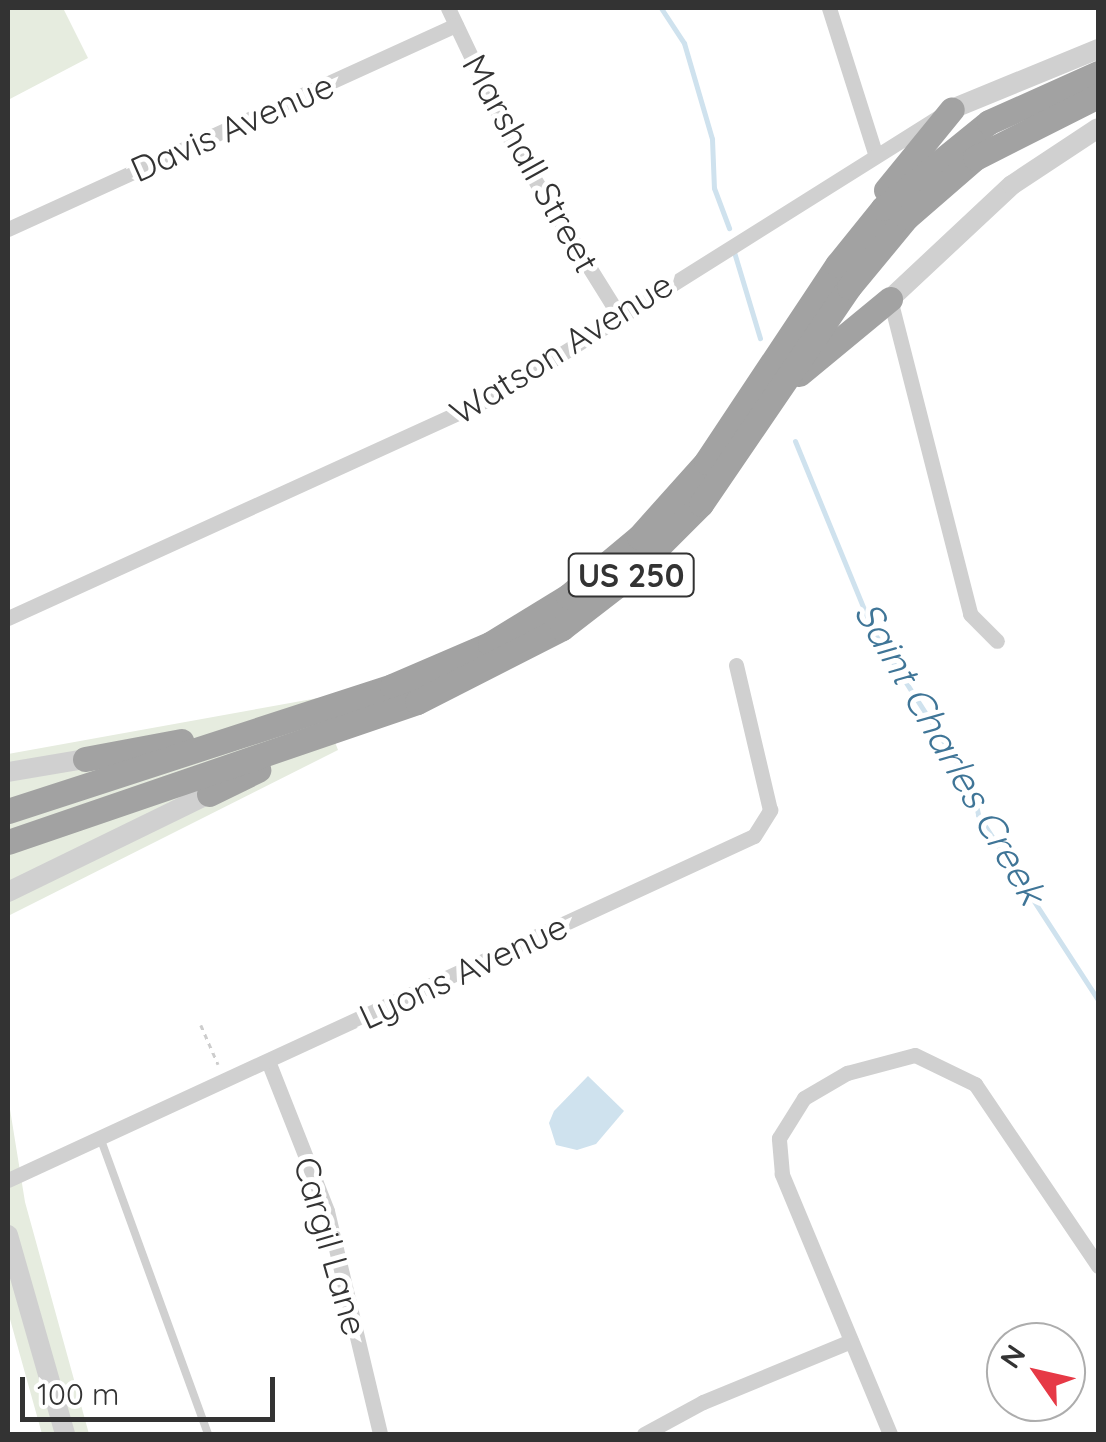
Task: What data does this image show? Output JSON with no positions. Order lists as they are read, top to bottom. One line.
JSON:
{"streets":{"highway":["US 250"],"street":["Davis Avenue","Marshall Street","Watson Avenue","Lyons Avenue","Cargil Lane"]},"crossings":[["Davis Avenue","Marshall Street"],["Marshall Street","Watson Avenue"],["Lyons Avenue","Cargil Lane"]],"water":["Saint Charles Creek"],"scale_bar":"100 m","north":"top left"}
